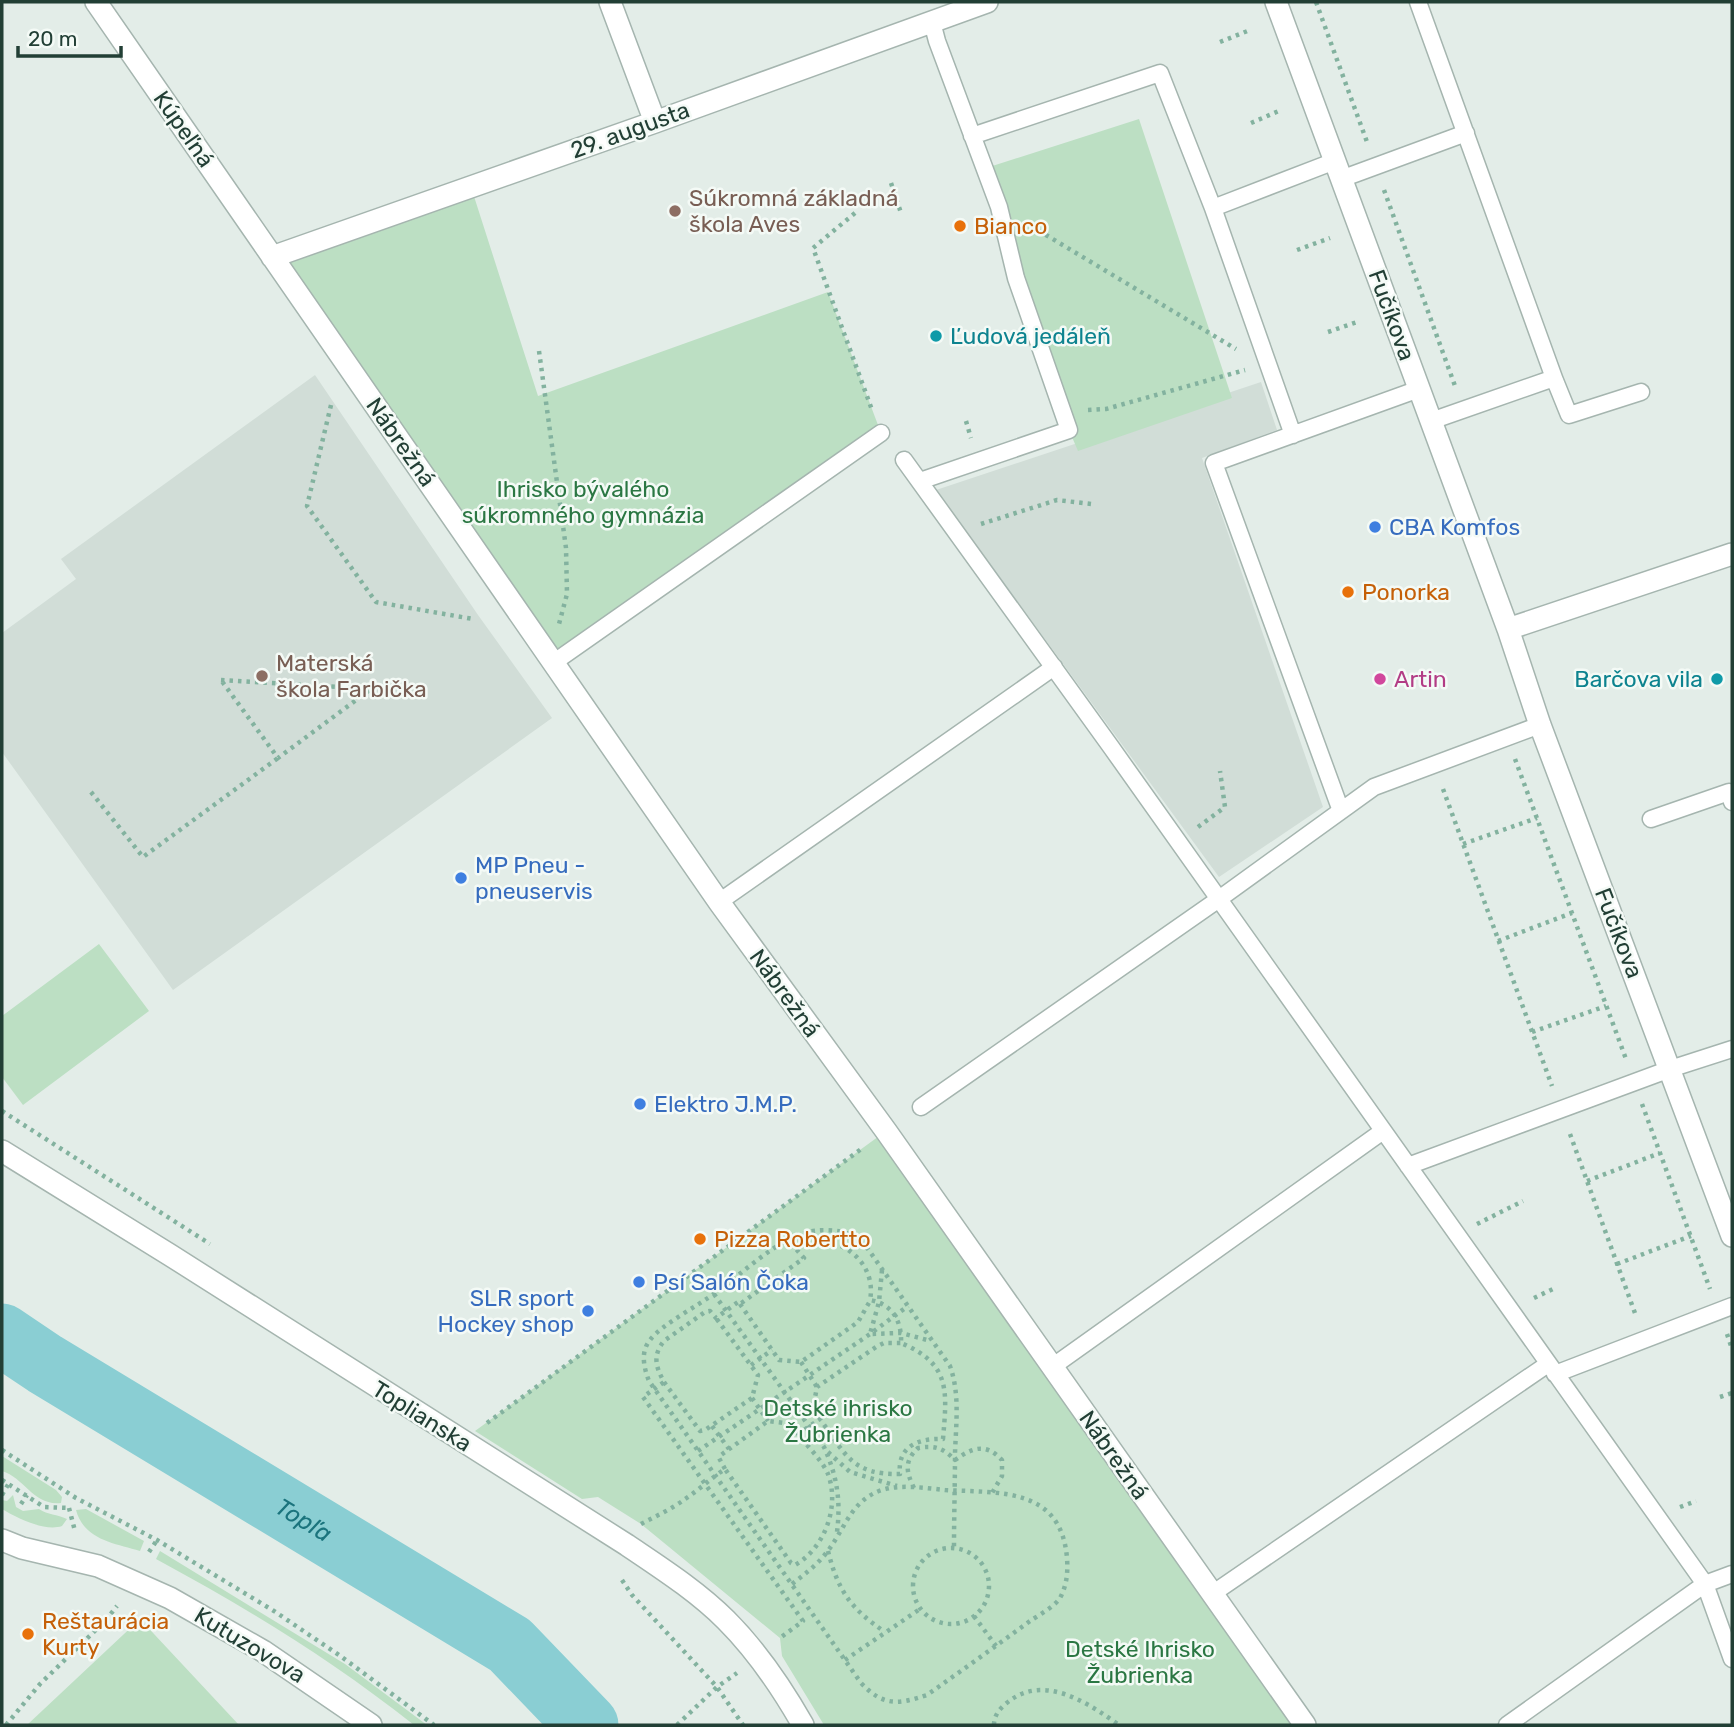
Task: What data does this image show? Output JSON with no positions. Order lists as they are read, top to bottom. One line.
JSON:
{"streets":{"street":["Kúpeľná","29. augusta","Fučíkova","Nábrežná","Toplianska","Kutuzovova"]},"crossings":[["Kúpeľná","29. augusta"],["Kúpeľná","Nábrežná"],["29. augusta","Nábrežná"]],"water":["Topľa"],"parks":["Ihrisko bývalého súkromného gymnázia","Detské ihrisko Žubrienka","Detské Ihrisko Žubrienka"],"places":["Súkromná základná škola Aves","Bianco","Ľudová jedáleň","CBA Komfos","Ponorka","Materská škola Farbička","Artin","Barčova vila","MP Pneu - pneuservis","Elektro J.M.P.","Pizza Robertto","Psí Salón Čoka","SLR sport Hockey shop","Reštaurácia Kurty"],"scale_bar":"20 m"}
